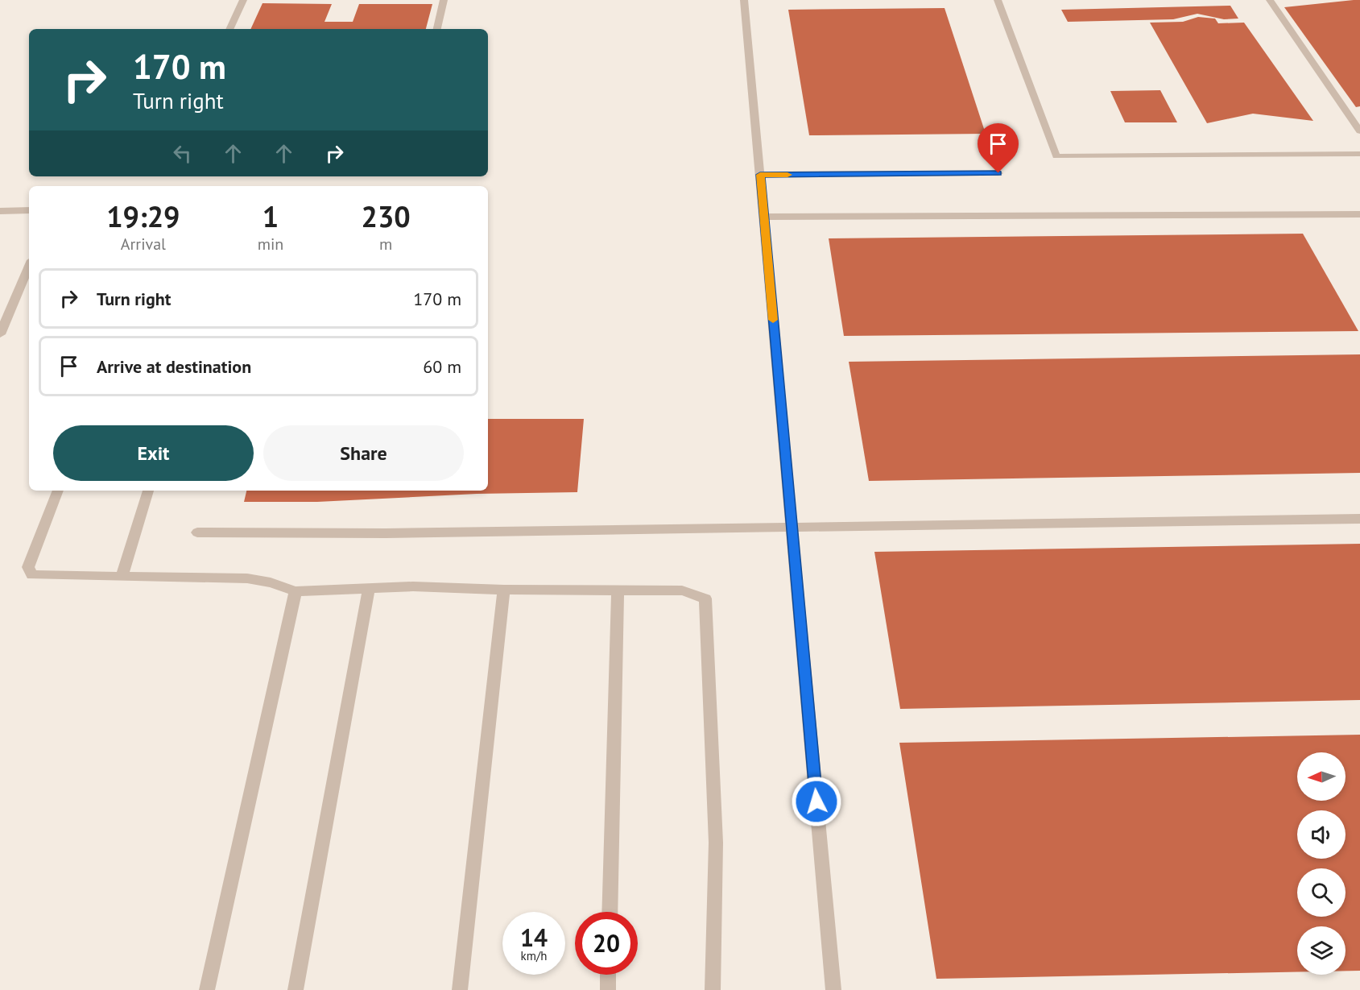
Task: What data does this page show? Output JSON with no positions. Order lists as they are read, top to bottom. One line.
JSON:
{"north":"left","page":{"turn":["170 m","Turn right"],"eta":["19:29","Arrival","1","min","230","m"],"list":[{"name":"Turn right","value":"170 m"},{"name":"Arrive at destination","value":"60 m"}],"buttons":["Exit","Share"],"speed":"14 km/h","limit":"20"}}
